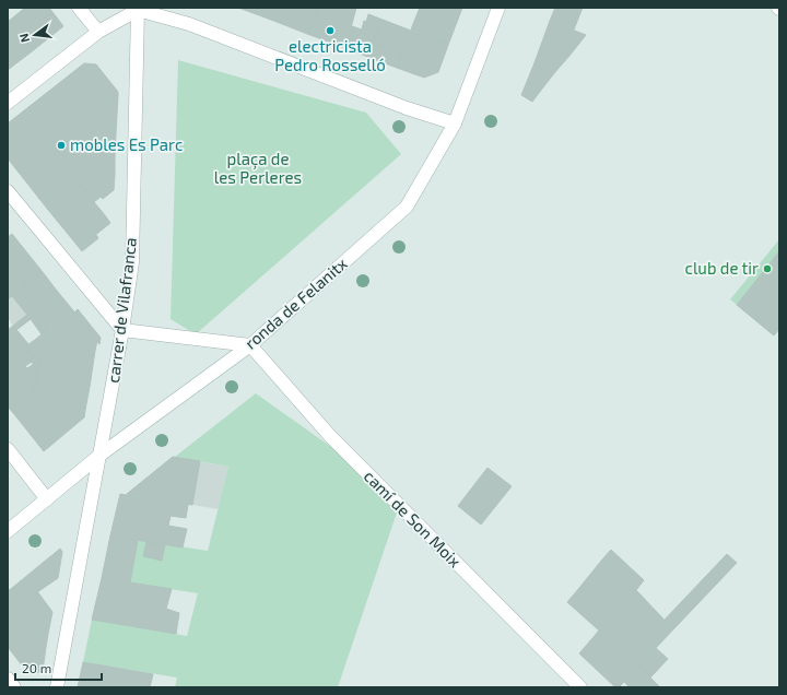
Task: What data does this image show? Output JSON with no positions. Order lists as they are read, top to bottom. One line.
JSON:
{"streets":{"street":["ronda de Felanitx","carrer de Vilafranca","camí de Son Moix"]},"crossings":[["ronda de Felanitx","carrer de Vilafranca"],["ronda de Felanitx","camí de Son Moix"]],"parks":["plaça de les Perleres"],"places":["electricista Pedro Rosselló","mobles Es Parc","club de tir"],"scale_bar":"20 m","north":"left"}
